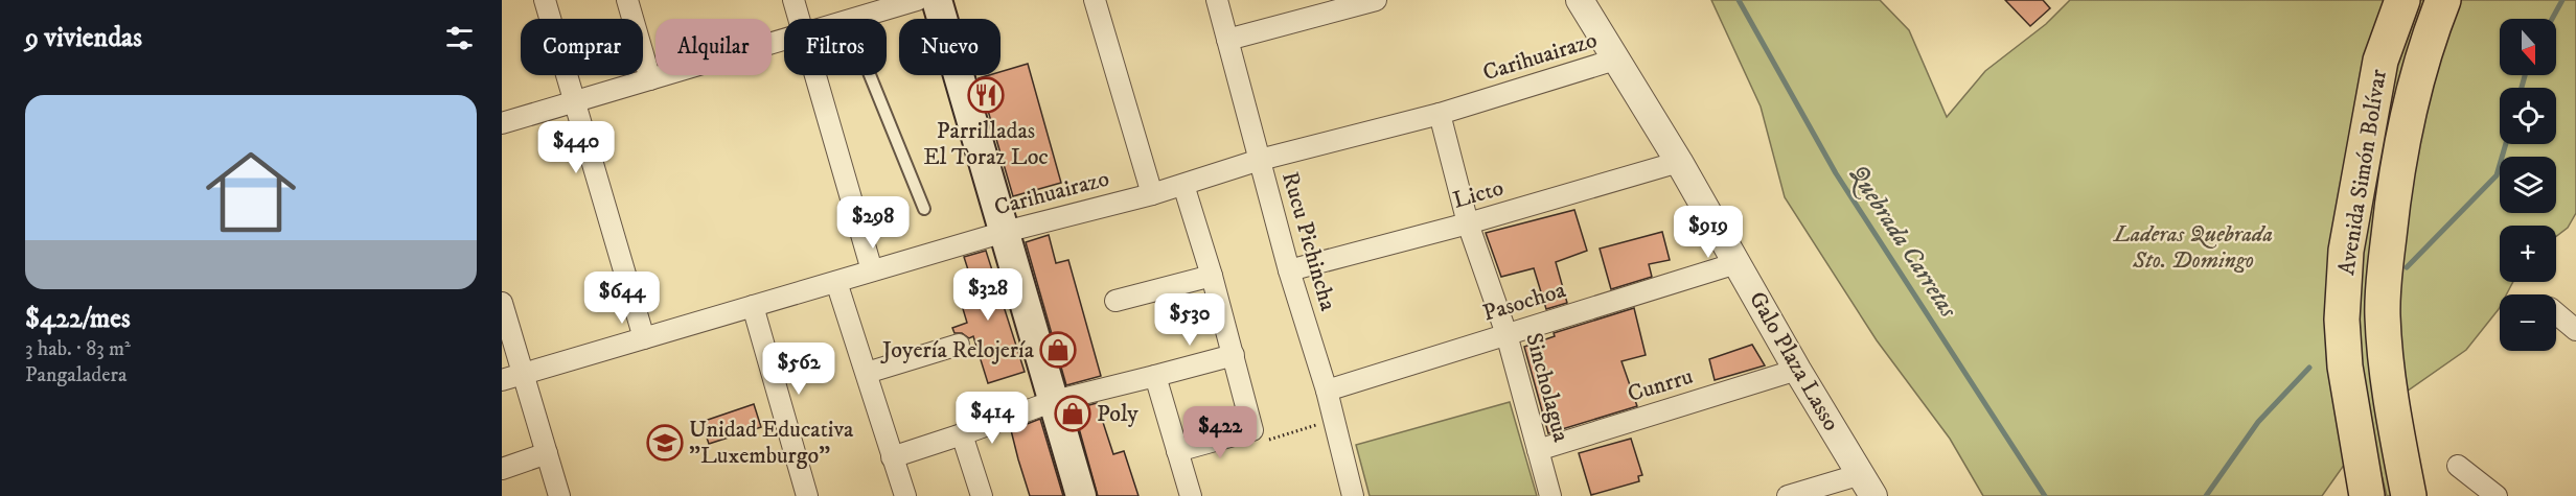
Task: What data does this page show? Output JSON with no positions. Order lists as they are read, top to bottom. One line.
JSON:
{"streets":{"highway":["Avenida Simón Bolívar"],"street":["Carihuairazo","Licto","Rucu Pichincha","Pasochoa","Galo Plaza Lasso","Cunrru","Sincholagua"]},"crossings":[["Carihuairazo","Rucu Pichincha"],["Carihuairazo","Galo Plaza Lasso"],["Carihuairazo","Sincholagua"],["Licto","Rucu Pichincha"],["Licto","Galo Plaza Lasso"],["Licto","Sincholagua"],["Rucu Pichincha","Pasochoa"],["Pasochoa","Galo Plaza Lasso"],["Pasochoa","Sincholagua"],["Galo Plaza Lasso","Cunrru"],["Cunrru","Sincholagua"]],"water":["Quebrada Carretas"],"parks":["Laderas Quebrada Sto. Domingo"],"places":{"restaurant":["Parrilladas El Toraz Loc"],"shop":["Joyería Relojería","Poly"],"school or university":["Unidad Educativa \"Luxemburgo\""]},"north":"bottom","page":{"heading":"9 viviendas","map_buttons":["+","−"],"chip":["Comprar","Alquilar","Filtros","Nuevo"],"list":[{"name":"$422/mes","note":"3 hab. · 83 m² · Pangaladera"}],"price":["$440","$298","$919","$328","$644","$530","$562","$414","$422"]}}
